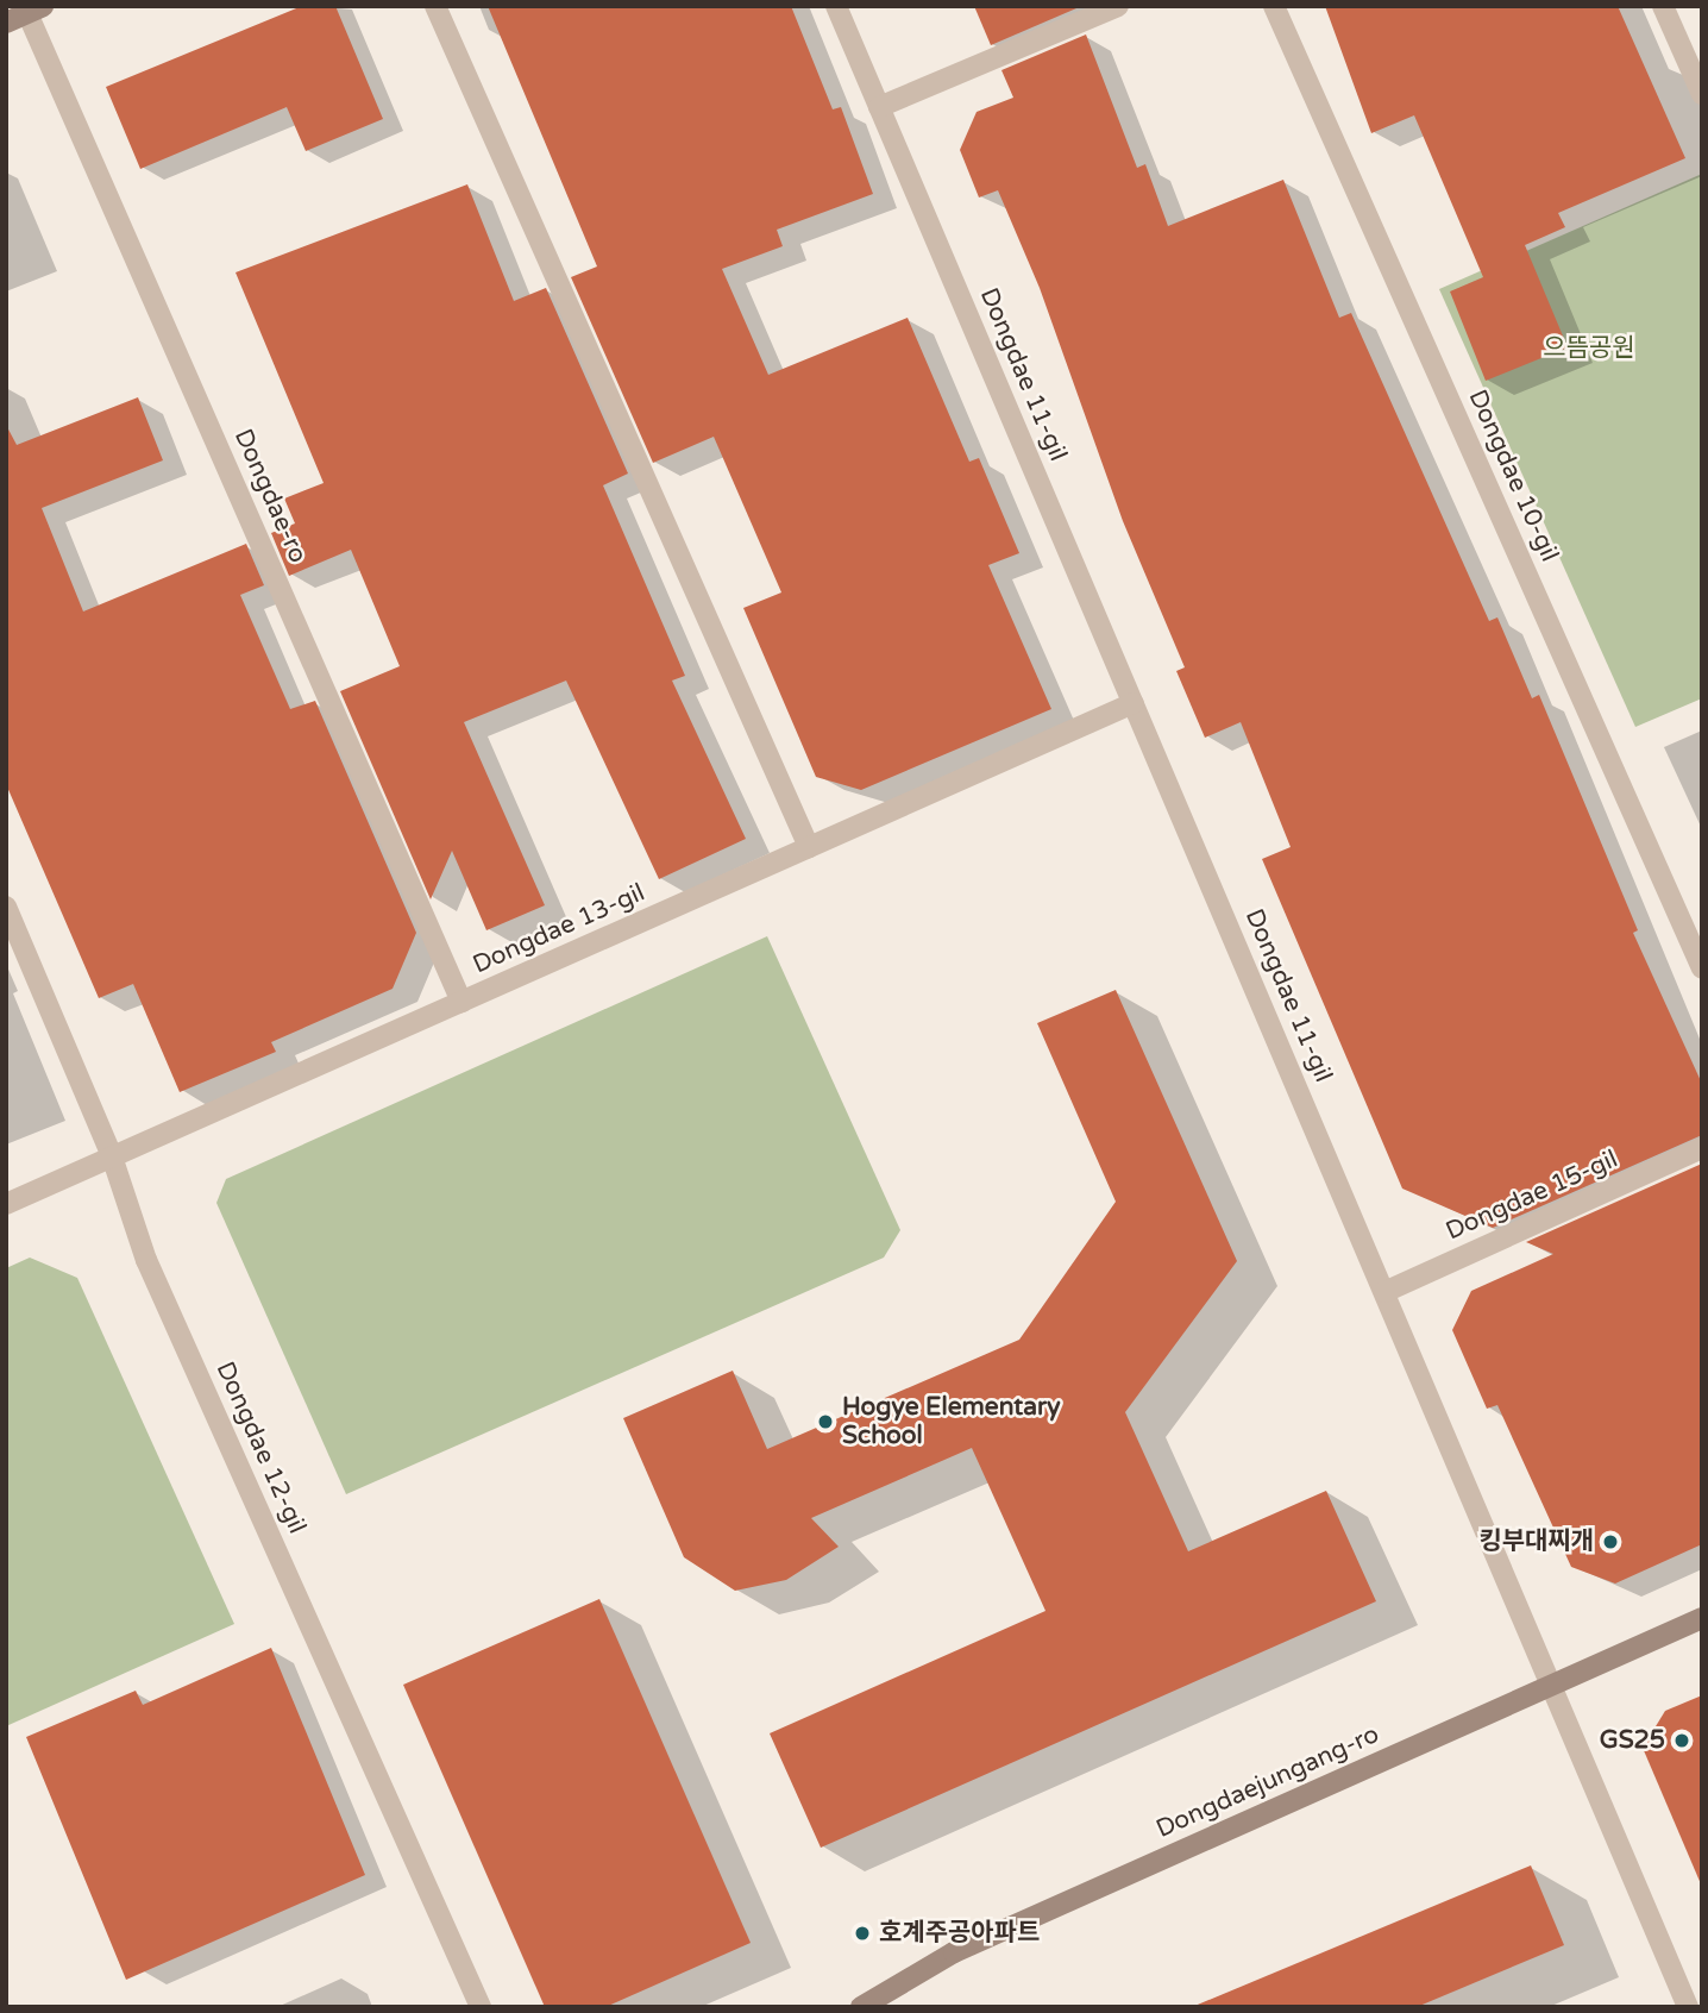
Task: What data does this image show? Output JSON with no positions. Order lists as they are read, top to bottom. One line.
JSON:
{"streets":{"street":["Dongdae 11-gil","Dongdae 10-gil","Dongdae-ro","Dongdae 13-gil","Dongdae 15-gil","Dongdae 12-gil","Dongdaejungang-ro"]},"crossings":[["Dongdae 11-gil","Dongdae 13-gil"],["Dongdae 11-gil","Dongdae 15-gil"],["Dongdae 11-gil","Dongdaejungang-ro"],["Dongdae-ro","Dongdae 13-gil"],["Dongdae 13-gil","Dongdae 12-gil"]],"parks":["으뜸공원"],"places":["Hogye Elementary School","킹부대찌개","GS25","호계주공아파트"]}
